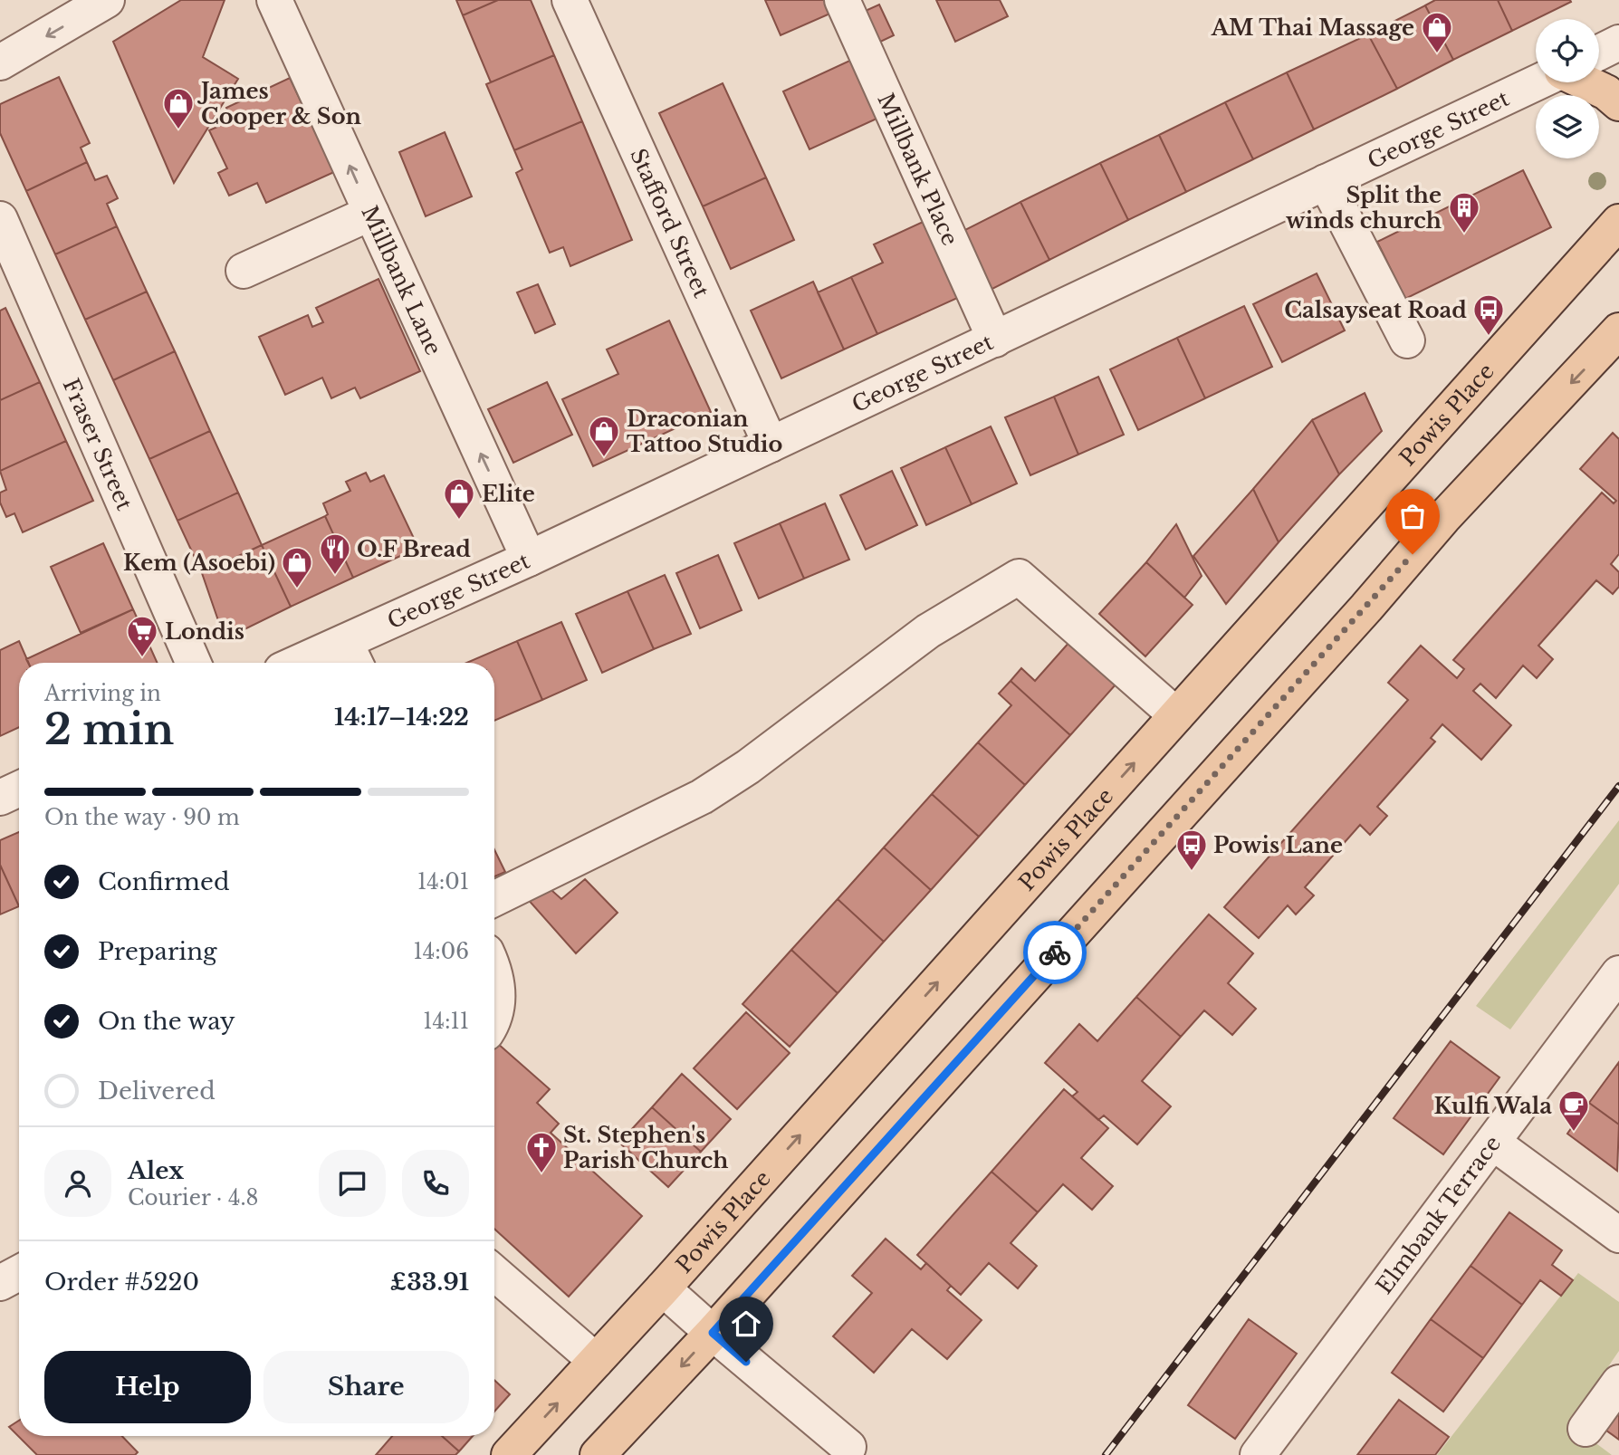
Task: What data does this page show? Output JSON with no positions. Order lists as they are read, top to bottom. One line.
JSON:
{"streets":{"main road":["Powis Place"],"street":["George Street","Millbank Place","Stafford Street","Millbank Lane","Fraser Street","Elmbank Terrace"]},"crossings":[["George Street","Millbank Place"],["George Street","Stafford Street"],["George Street","Millbank Lane"]],"one_way":["Millbank Lane"],"places":{"shop":["AM Thai Massage","James Cooper & Son","Draconian Tattoo Studio","Elite","Kem (Asoebi)"],"building":["Split the winds church"],"bus stop":["Calsayseat Road","Powis Lane"],"restaurant":["O.F Bread"],"supermarket":["Londis"],"cafe":["Kulfi Wala"],"church":["St. Stephen's Parish Church"]},"page":{"heading":["2 min","Arriving in","14:17–14:22"],"panel":["Alex","Courier · 4.8","Order #5220","£33.91"],"bar":"On the way · 90 m","list":[["Confirmed","14:01"],["Preparing","14:06"],["On the way","14:11"],"Delivered"],"buttons":["Help","Share"]}}
